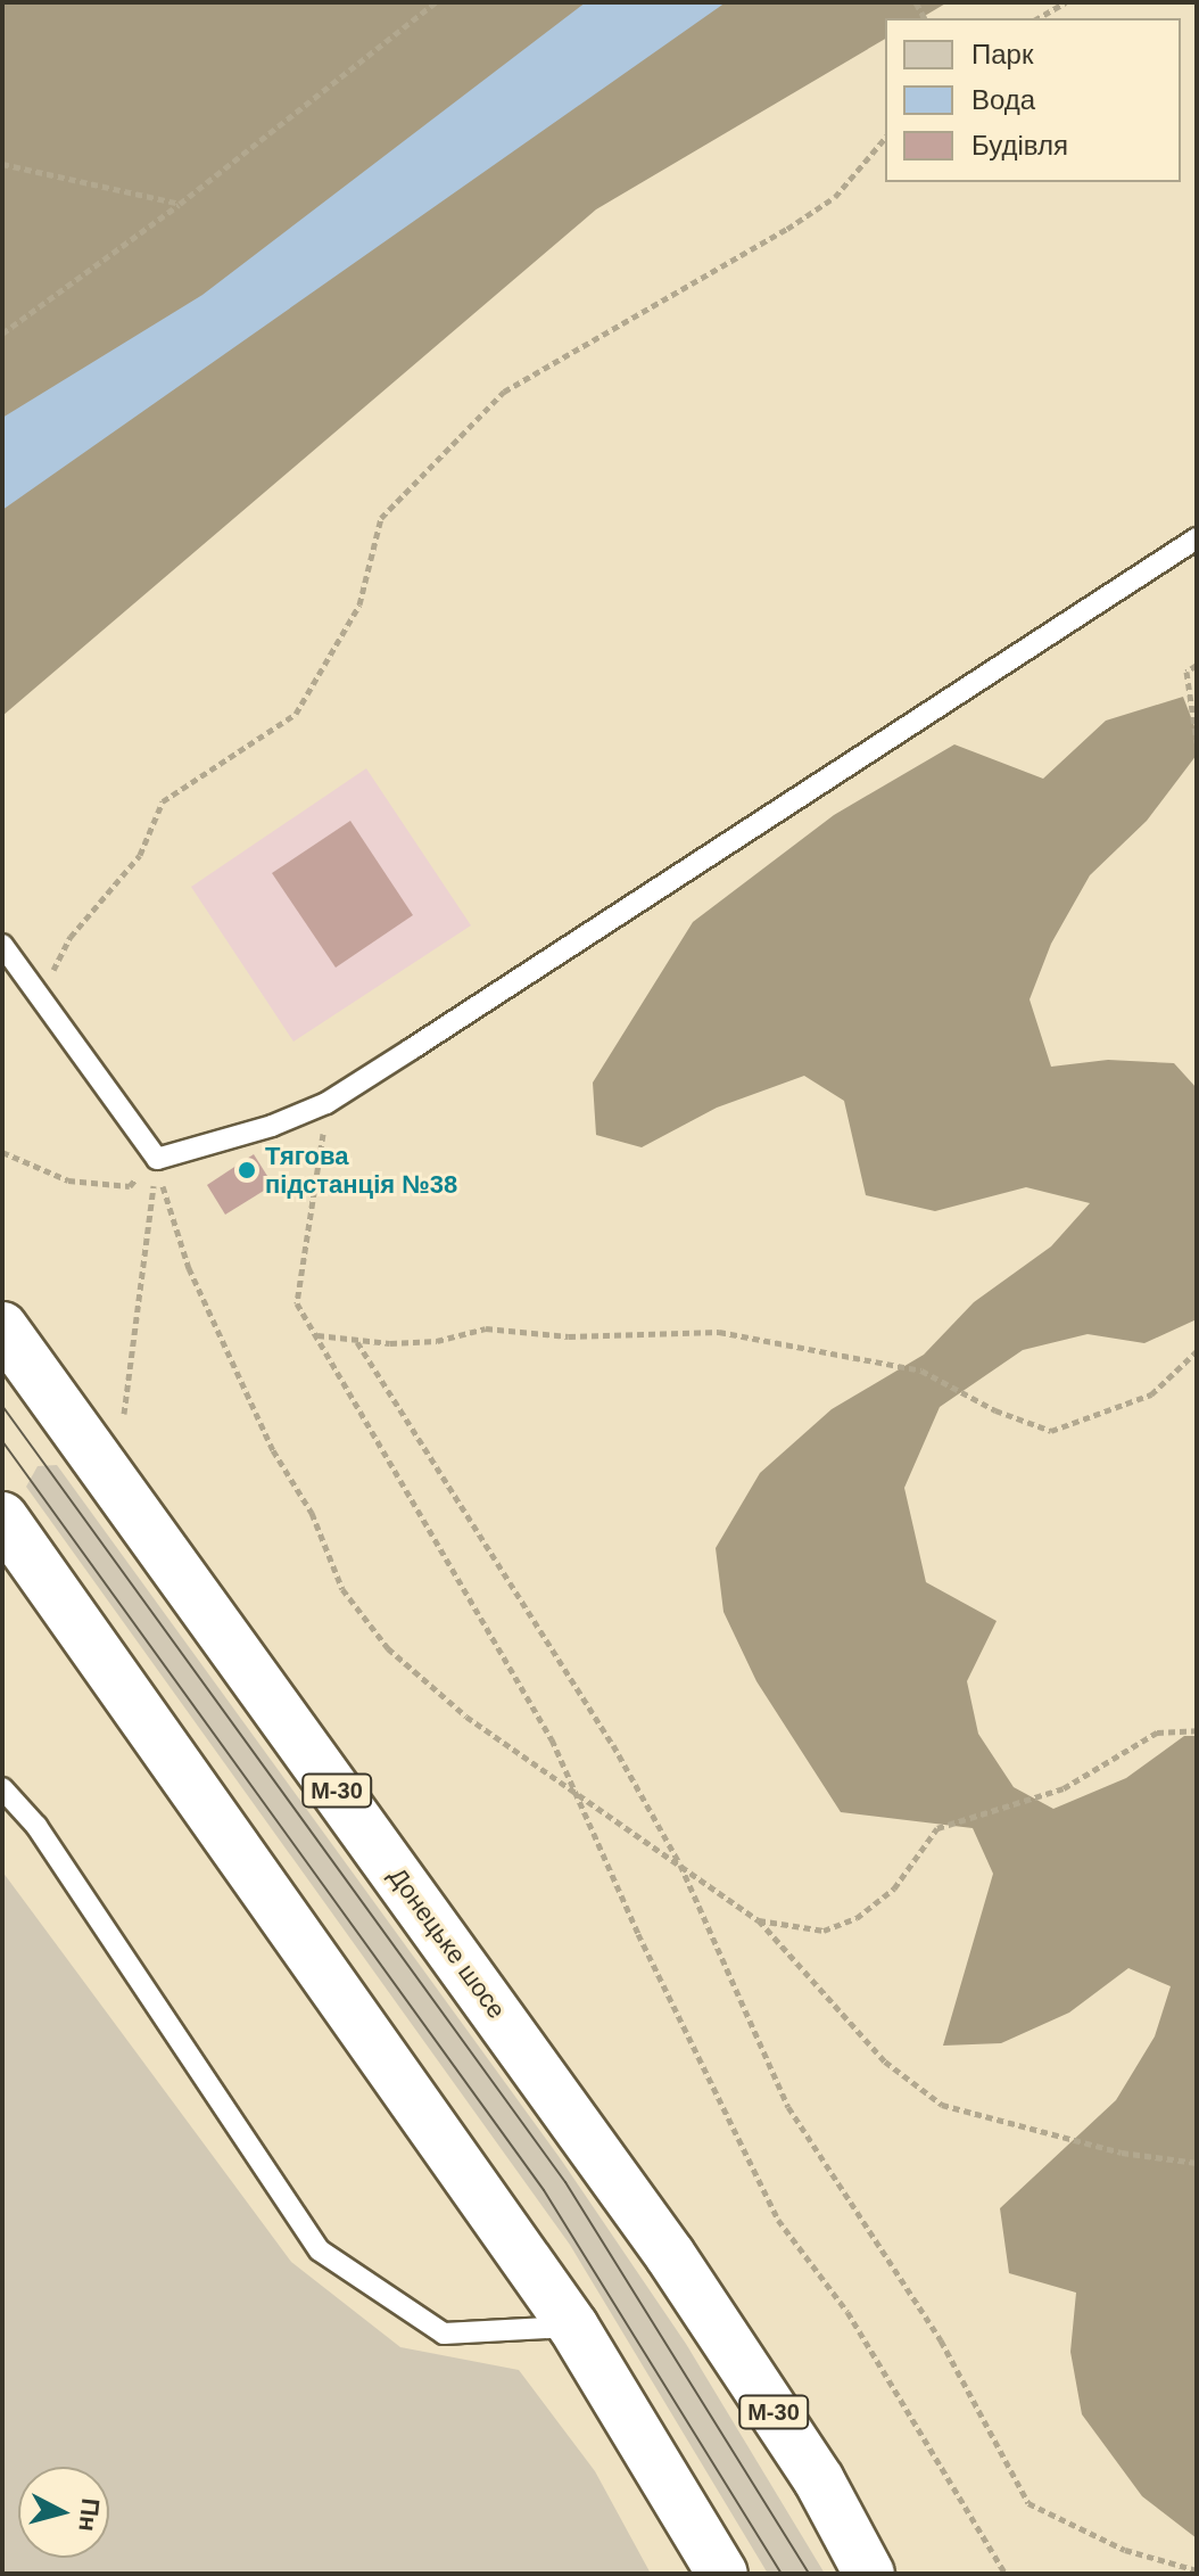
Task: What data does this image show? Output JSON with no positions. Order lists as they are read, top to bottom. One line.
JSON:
{"streets":{"highway":["М-30","Донецьке шосе"]},"places":["Тягова пiдстанцiя №38"],"legend":["Парк","Вода","Будівля"],"north":"right"}
